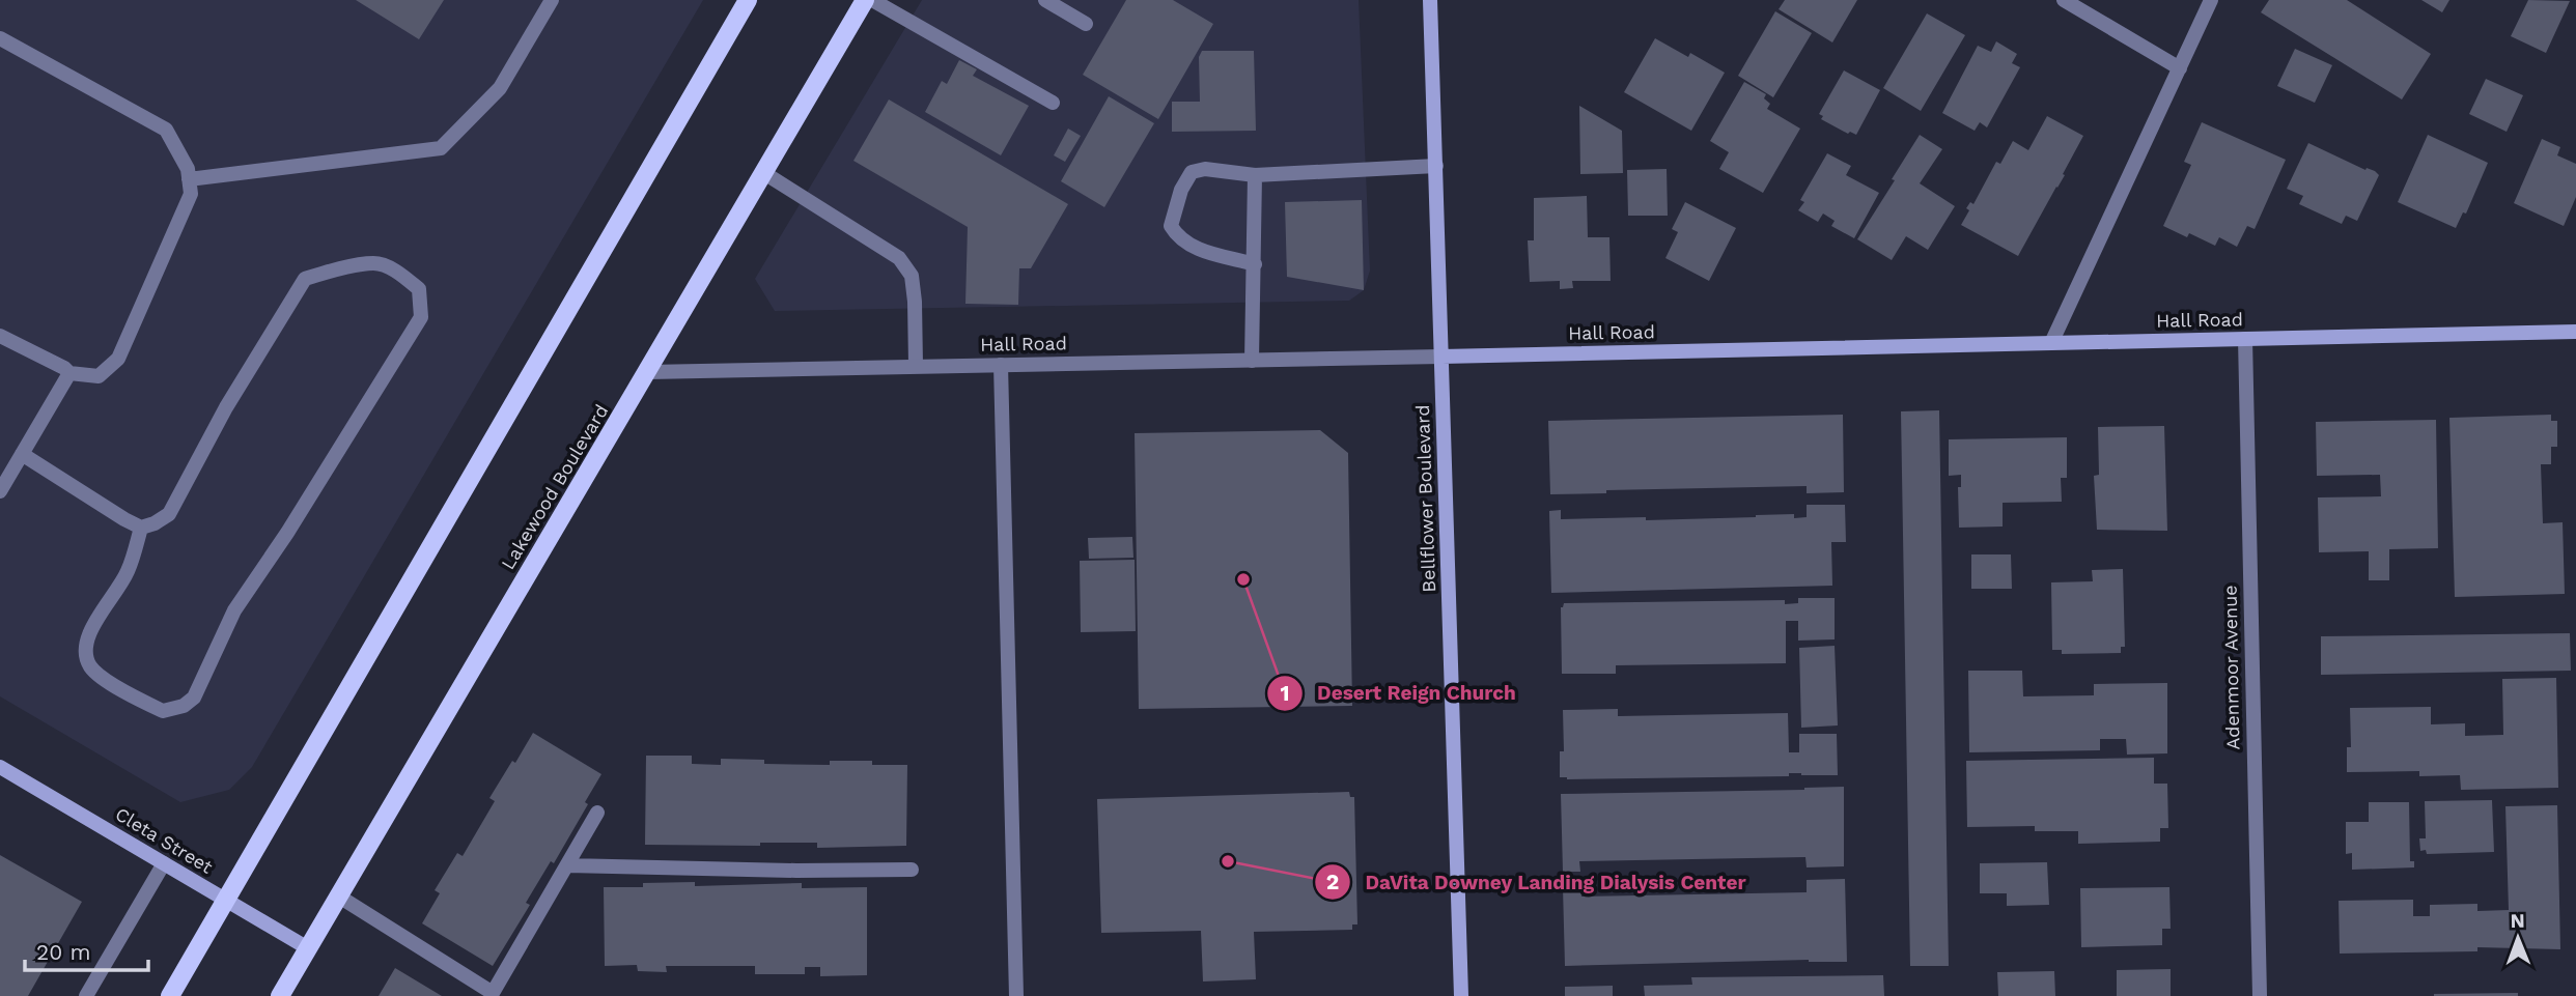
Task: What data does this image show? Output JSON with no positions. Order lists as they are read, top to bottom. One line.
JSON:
{"streets":{"main road":["Lakewood Boulevard"],"street":["Hall Road","Bellflower Boulevard","Adenmoor Avenue","Cleta Street"]},"crossings":[["Hall Road","Lakewood Boulevard"],["Hall Road","Bellflower Boulevard"],["Hall Road","Adenmoor Avenue"],["Lakewood Boulevard","Cleta Street"]],"places":["Desert Reign Church","DaVita Downey Landing Dialysis Center"],"scale_bar":"20 m","north":"top"}
